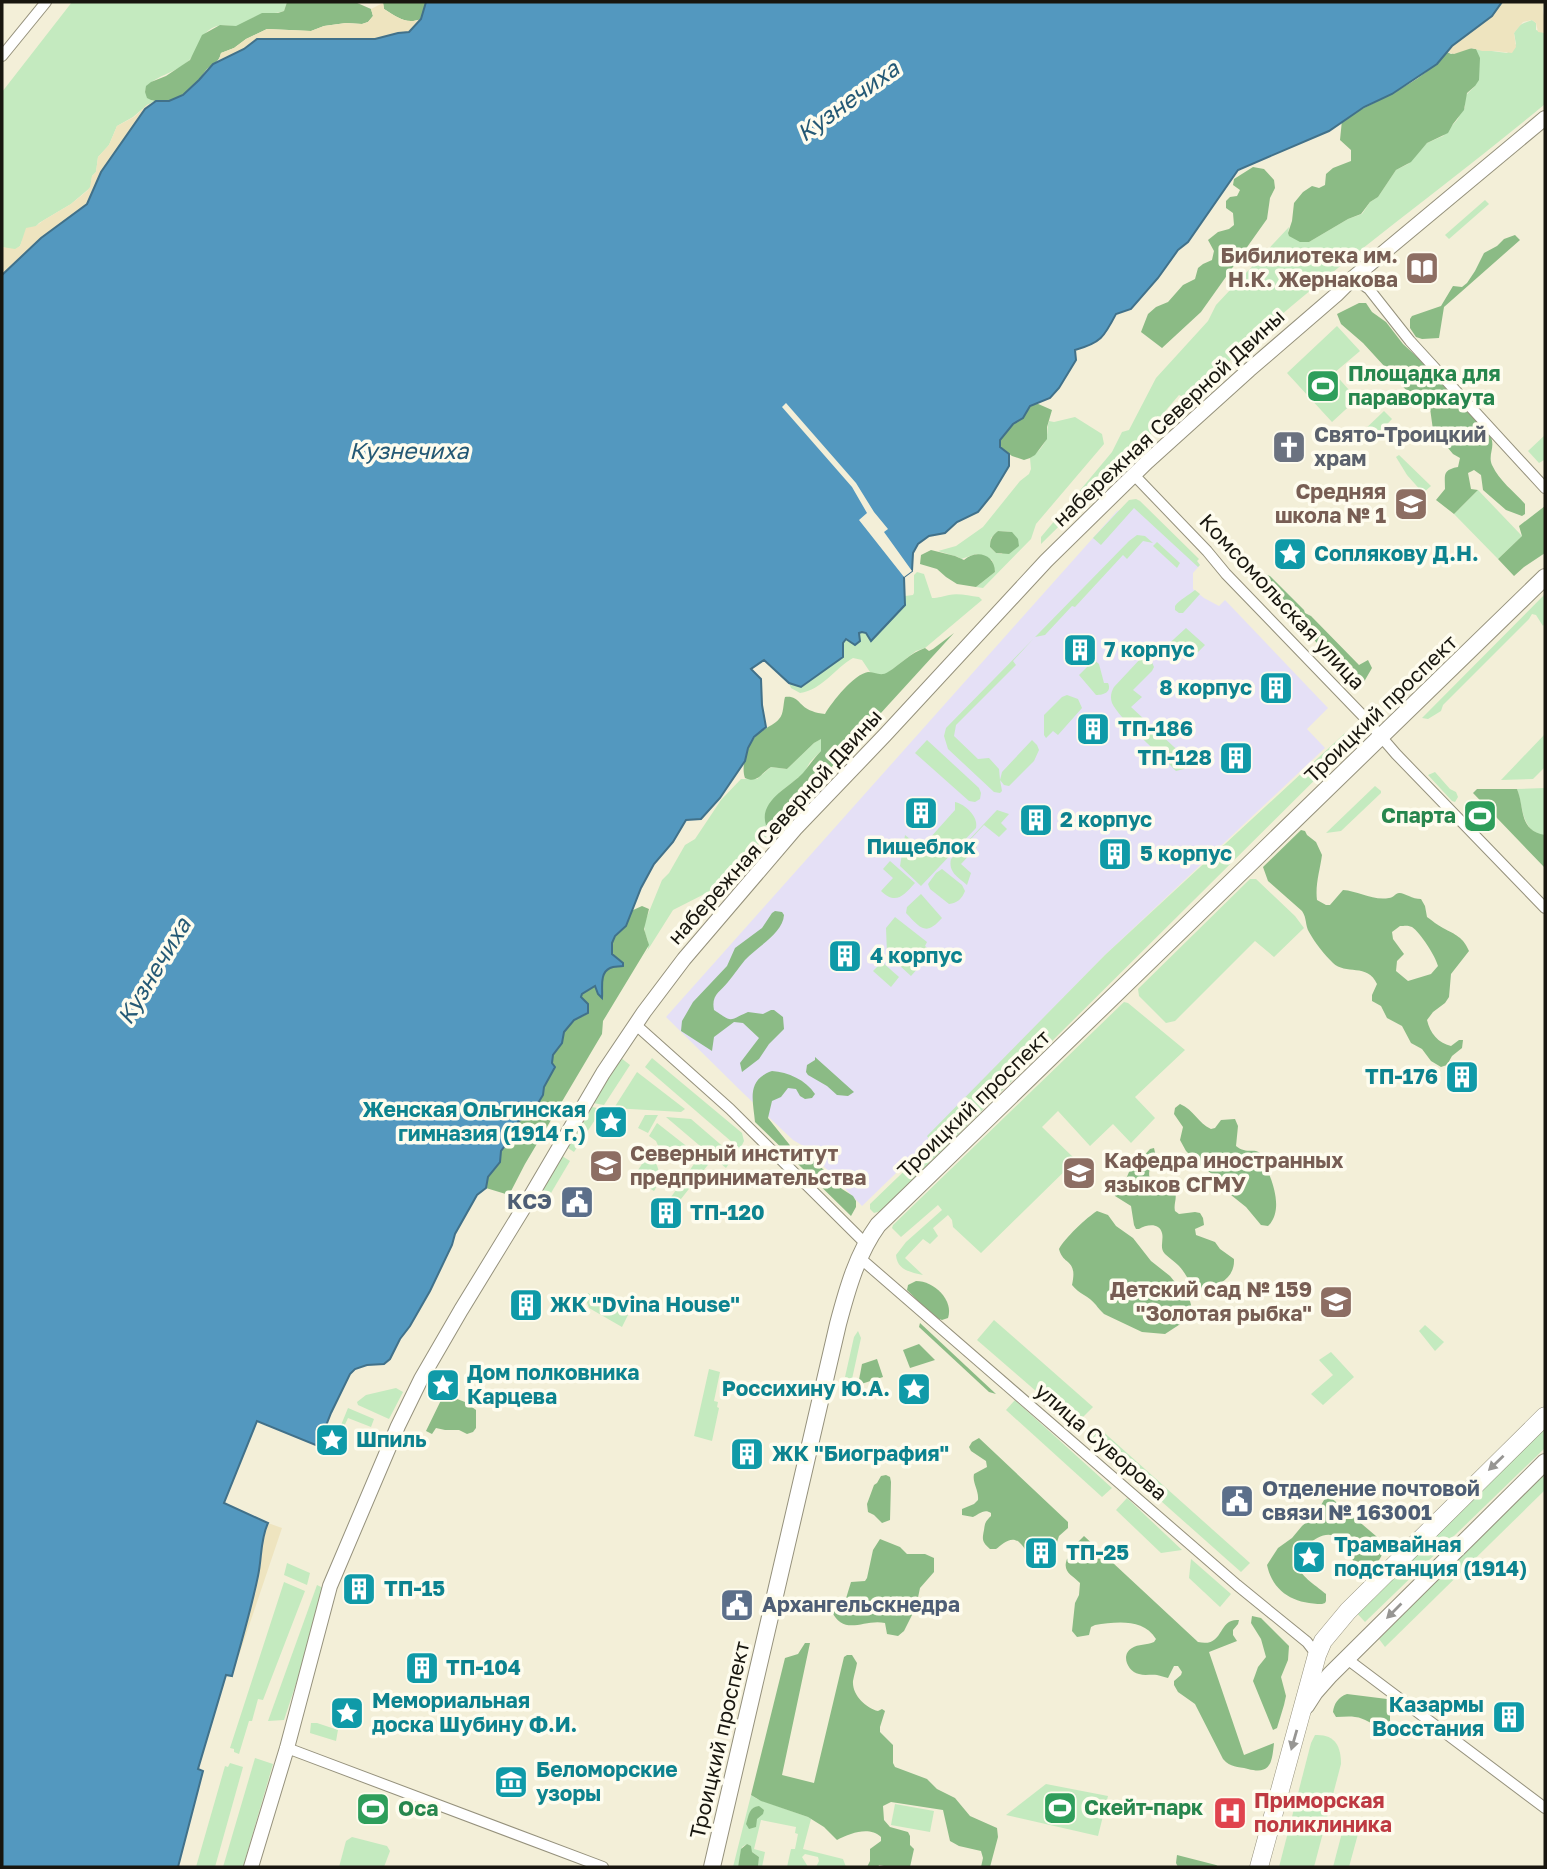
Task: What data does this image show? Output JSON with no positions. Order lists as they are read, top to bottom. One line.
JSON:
{"streets":{"main road":["Троицкий проспект"],"street":["набережная Северной Двины","Комсомольская улица","улица Суворова"]},"crossings":[["набережная Северной Двины","Комсомольская улица"],["набережная Северной Двины","улица Суворова"],["Комсомольская улица","Троицкий проспект"],["Троицкий проспект","улица Суворова"]],"water":["Кузнечиха"],"places":{"library":["Бибилиотека им. Н.К. Жернакова"],"sports":["Площадка для параворкаута","Спарта","Скейт-парк","Оса"],"church":["Свято-Троицкий храм"],"school or university":["Средняя школа № 1","Северный институт предпринимательства","Кафедра иностранных языков СГМУ","Детский сад № 159 \"Золотая рыбка\""],"place":["Соплякову Д.Н.","Женская Ольгинская гимназия (1914 г.)","Дом полковника Карцева","Россихину Ю.А.","Шпиль","Трамвайная подстанция (1914)","Мемориальная доска Шубину Ф.И."],"building":["7 корпус","8 корпус","ТП-186","ТП-128","Пищеблок","2 корпус","5 корпус","4 корпус","ТП-176","ТП-120","ЖК \"Dvina House\"","ЖК \"Биография\"","ТП-25","ТП-15","ТП-104","Казармы Восстания"],"public building":["КСЭ","Отделение почтовой связи № 163001","Архангельскнедра"],"museum":["Беломорские узоры"],"hospital":["Приморская поликлиника"]}}
